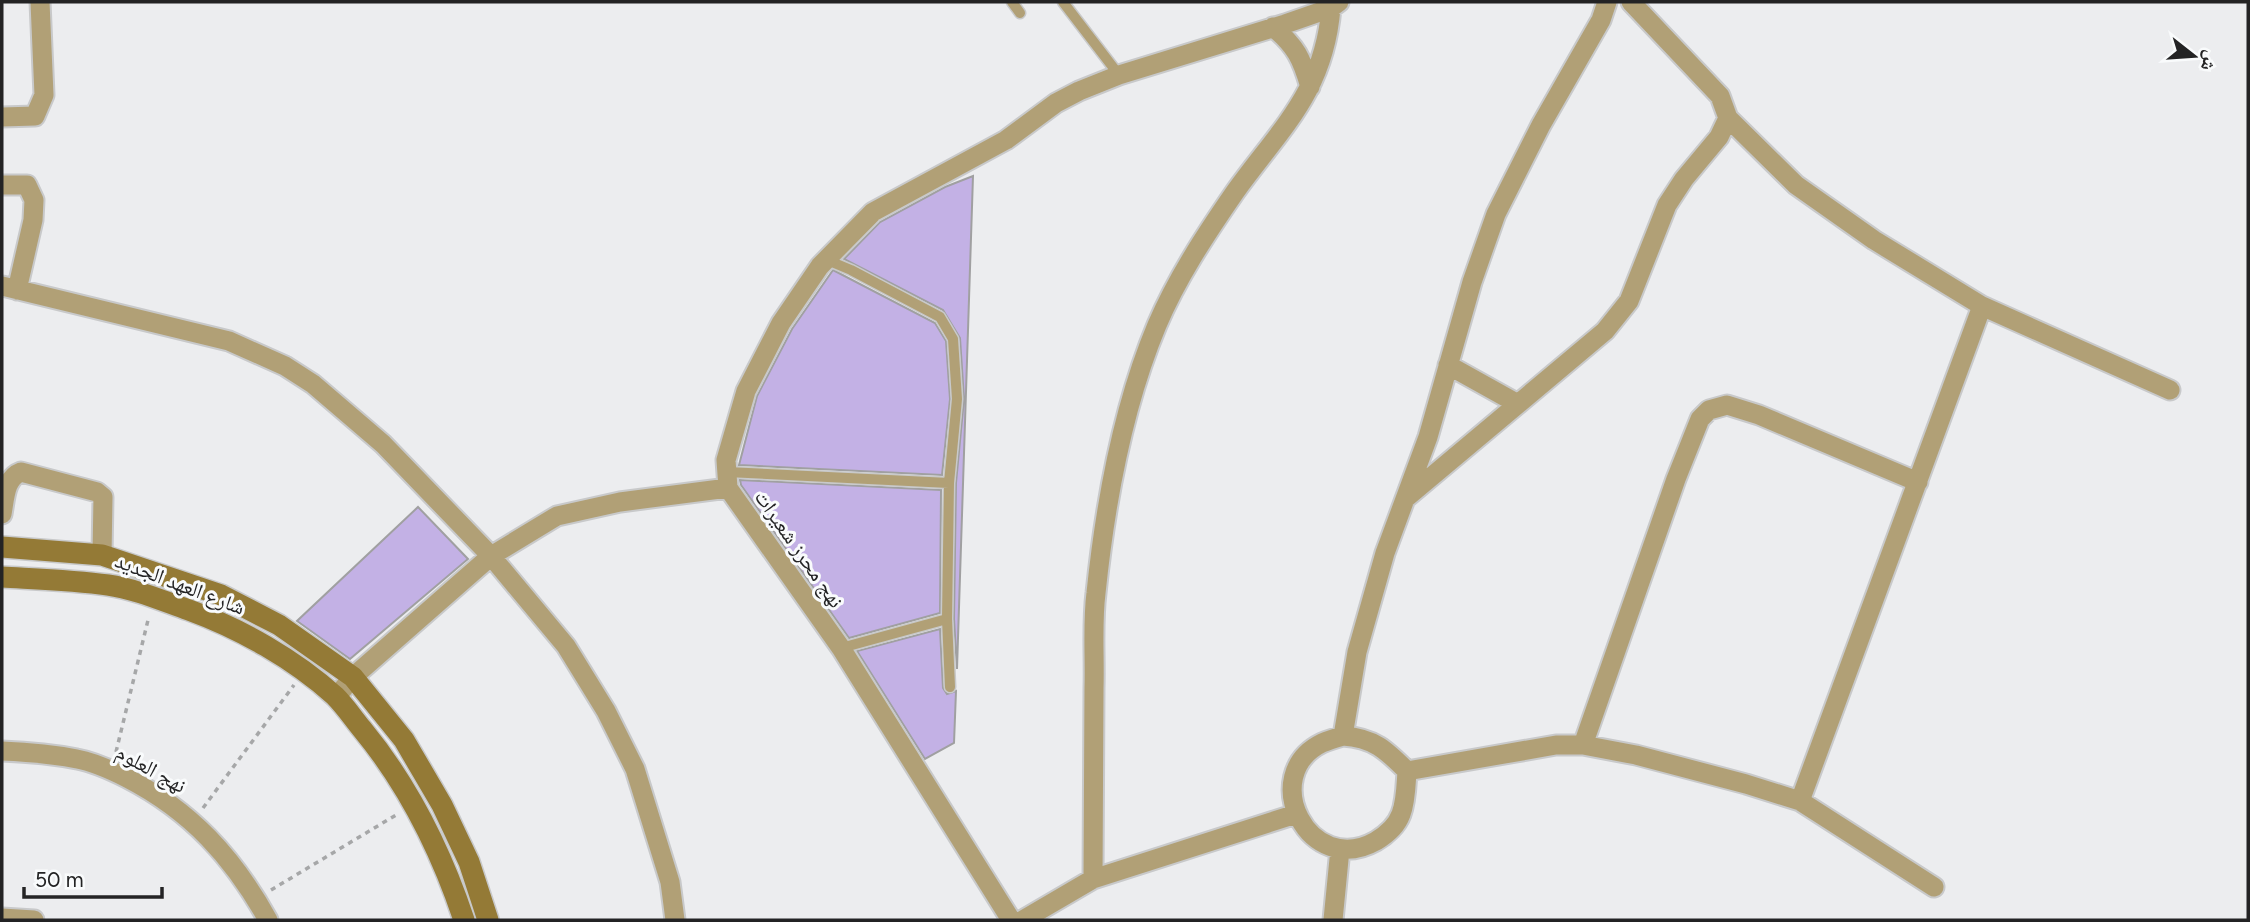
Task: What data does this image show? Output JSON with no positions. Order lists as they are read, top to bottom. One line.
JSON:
{"streets":{"main road":["شارع العهد الجديد"],"street":["نهج محرز شعيرات","نهج العلوم"]},"crossings":[["نهج محرز شعيرات","شارع العهد الجديد"]],"scale_bar":"50 m","north":"right"}
